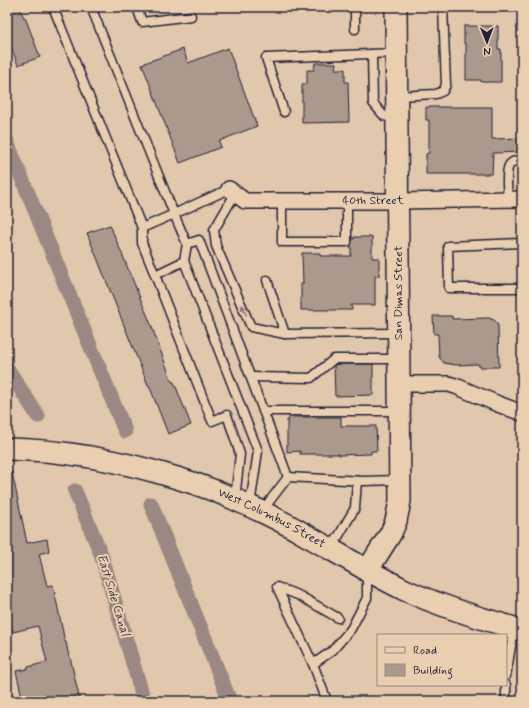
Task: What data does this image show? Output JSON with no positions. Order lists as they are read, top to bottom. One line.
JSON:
{"streets":{"street":["40th Street","San Dimas Street","West Columbus Street"]},"crossings":[["40th Street","San Dimas Street"],["San Dimas Street","West Columbus Street"]],"water":["East Side Canal"],"legend":["Road","Building"],"north":"bottom"}
